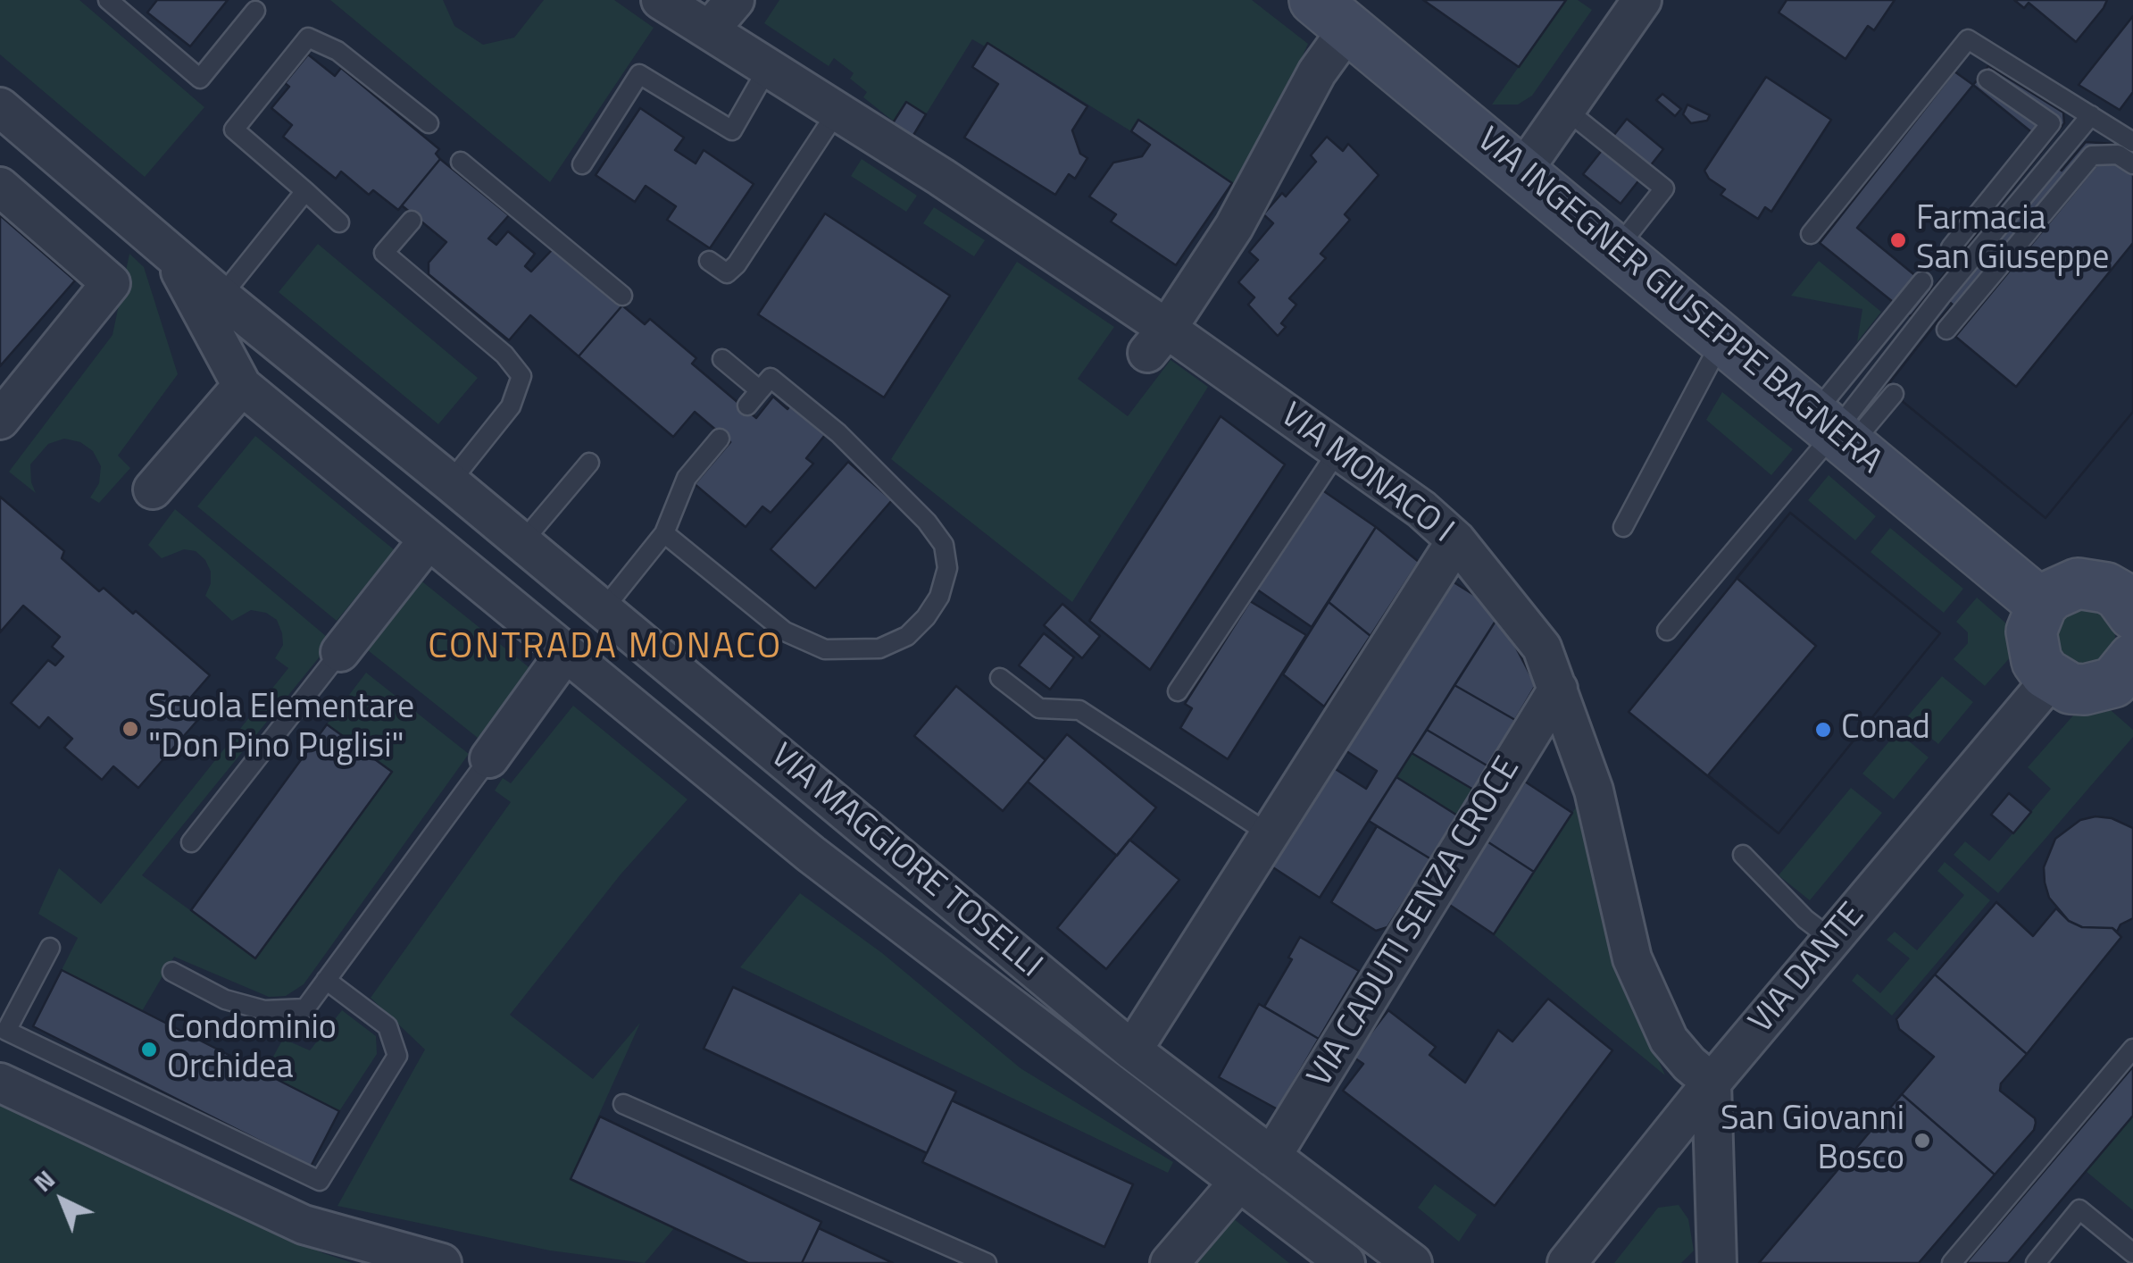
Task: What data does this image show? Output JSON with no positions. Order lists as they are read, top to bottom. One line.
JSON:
{"streets":{"main road":["VIA INGEGNER GIUSEPPE BAGNERA"],"street":["VIA MONACO I","VIA MAGGIORE TOSELLI","VIA CADUTI SENZA CROCE","VIA DANTE"]},"crossings":[["VIA MONACO I","VIA CADUTI SENZA CROCE"],["VIA MONACO I","VIA DANTE"],["VIA MAGGIORE TOSELLI","VIA CADUTI SENZA CROCE"]],"districts":["CONTRADA MONACO"],"places":["Farmacia San Giuseppe","Scuola Elementare \"Don Pino Puglisi\"","Conad","Condominio Orchidea","San Giovanni Bosco"],"north":"top left"}
